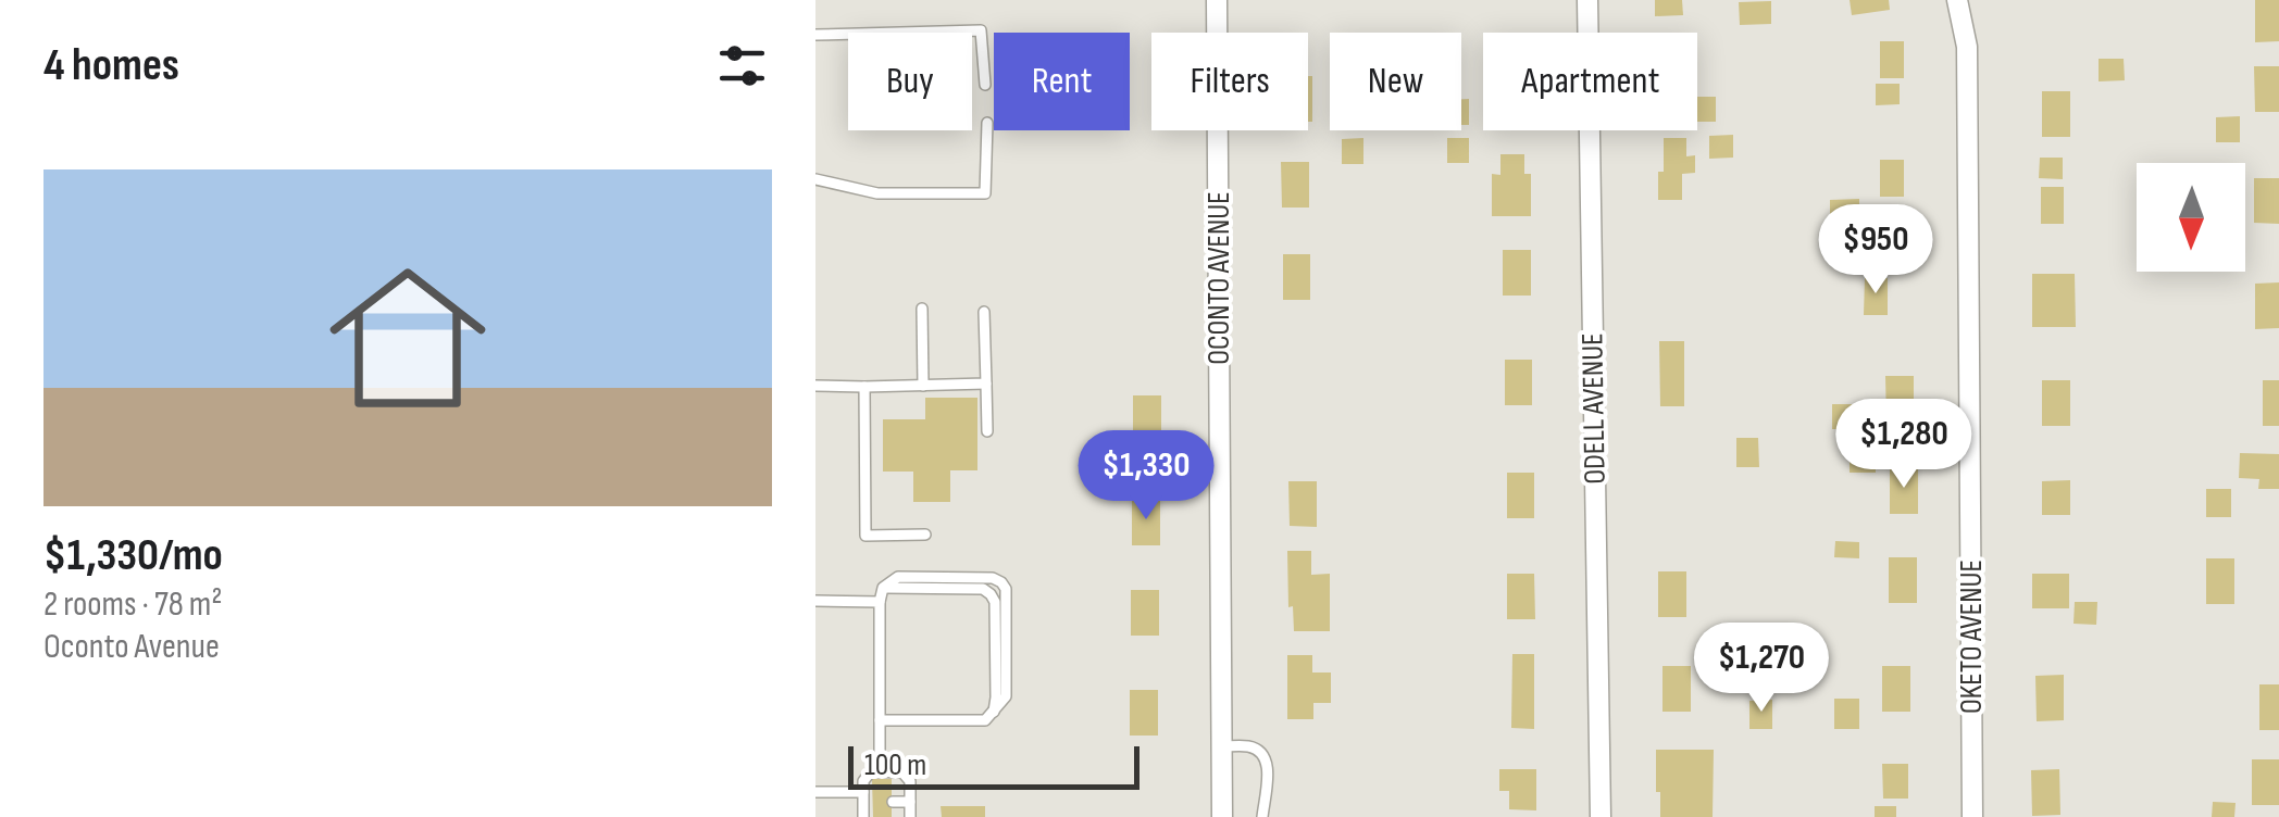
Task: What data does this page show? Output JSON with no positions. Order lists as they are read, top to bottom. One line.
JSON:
{"streets":{"street":["OCONTO AVENUE","ODELL AVENUE","OKETO AVENUE"]},"scale_bar":"100 m","north":"bottom","page":{"heading":"4 homes","chip":["Buy","Rent","Filters","New","Apartment"],"list":[{"name":"$1,330/mo","note":"2 rooms · 78 m² · Oconto Avenue"}],"price":["$950","$1,280","$1,330","$1,270"],"scale":"100 m"}}
